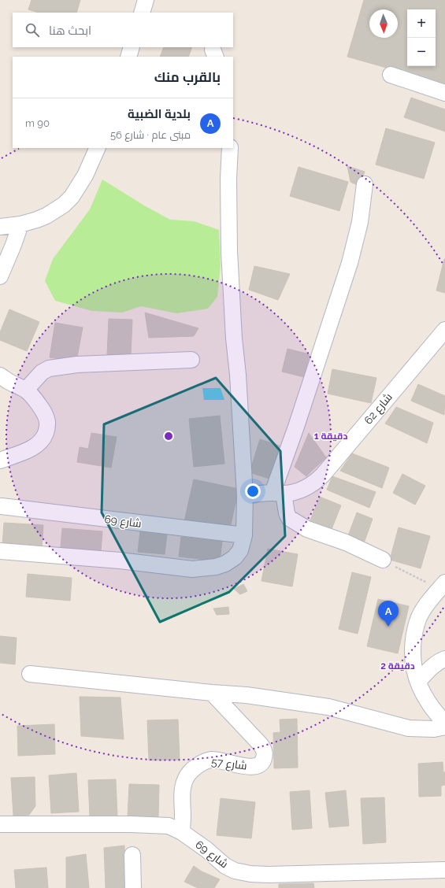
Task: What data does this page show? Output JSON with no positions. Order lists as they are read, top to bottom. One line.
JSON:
{"streets":{"street":["شارع 62","شارع 69","شارع 57"]},"crossings":[["شارع 69","شارع 57"]],"north":"bottom","page":{"map_buttons":["+","−"],"search":"ابحث هنا","heading":"بالقرب منك","list":[{"mark":"A","name":"بلدية الضبية","note":"مبنى عام · شارع 56","value":"90 m"}],"pins":"A"},"rings":["1 دقيقة","2 دقيقة"]}
